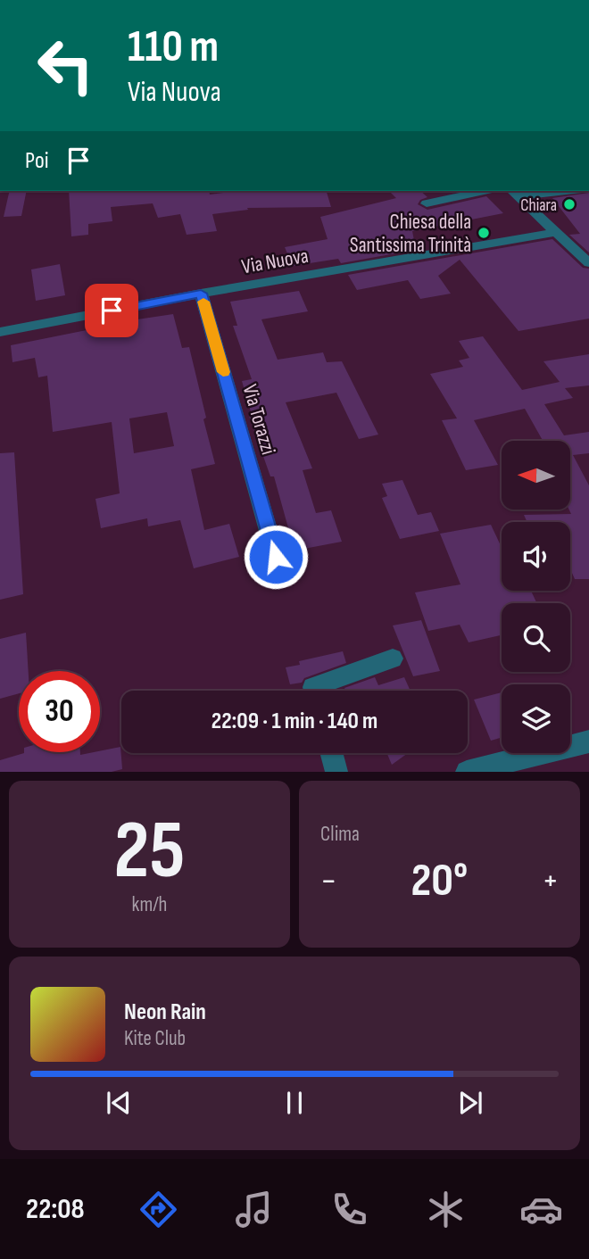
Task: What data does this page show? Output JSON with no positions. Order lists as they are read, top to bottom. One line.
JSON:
{"streets":{"street":["Via Nuova","Via Torazzi"]},"crossings":[["Via Nuova","Via Torazzi"]],"places":["Chiara","Chiesa della Santissima Trinità"],"north":"left","page":{"turn":["110 m","Via Nuova"],"then":"Poi","limit":"30","trip":"22:09 · 1 min · 140 m","tile":[["25","km/h"],"Clima"],"heat":["−","20°","+"],"song":["Neon Rain","Kite Club"],"tabs":"22:08"}}
